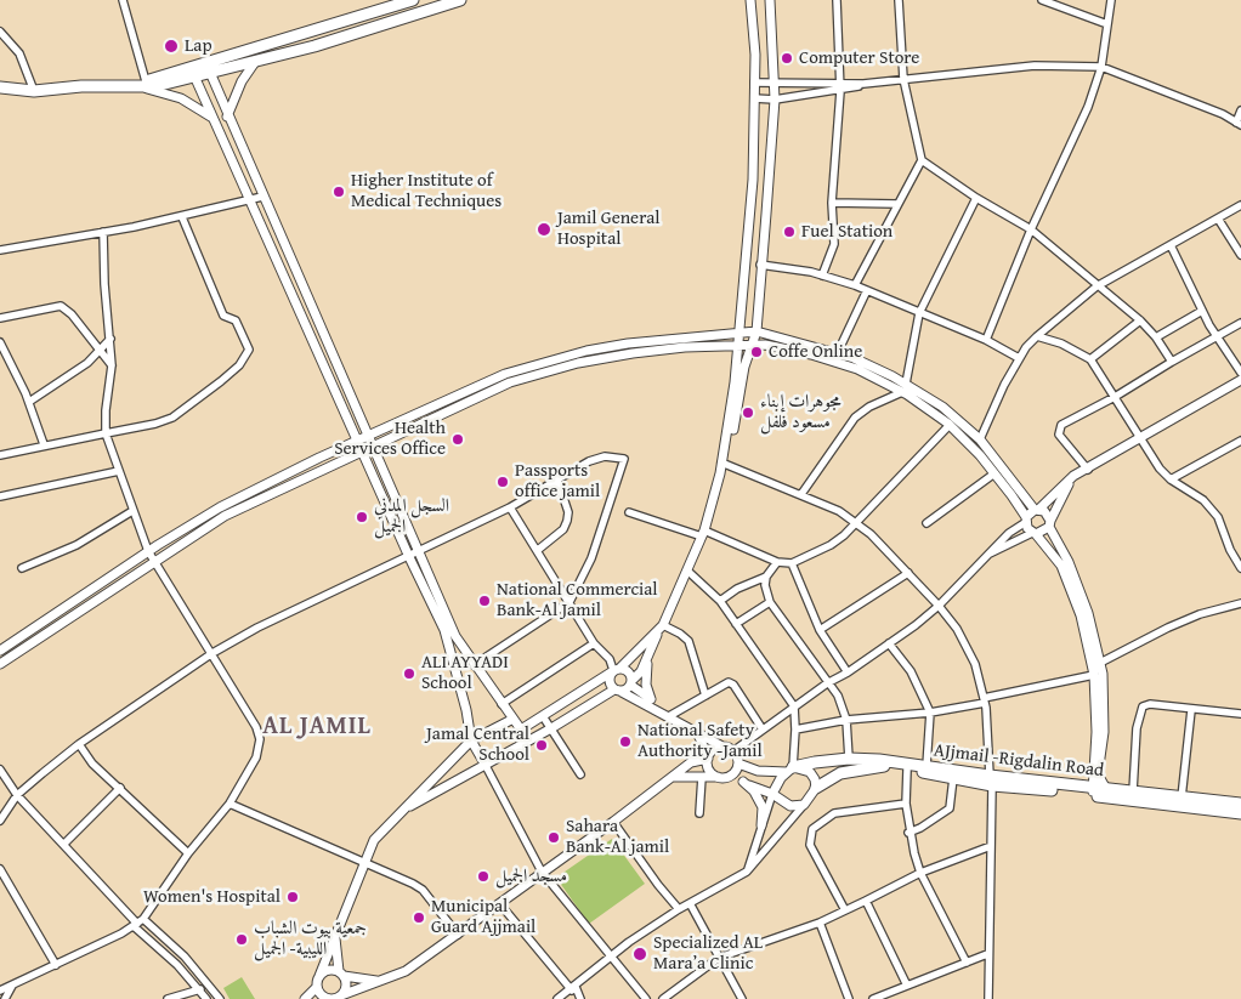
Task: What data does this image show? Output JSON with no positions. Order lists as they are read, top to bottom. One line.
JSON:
{"streets":{"main road":["AJjmail -Rigdalin Road"]},"districts":["AL JAMIL"],"places":["Lap","Computer Store","Higher Institute of Medical Techniques","Jamil General Hospital","Fuel Station","Coffe Online","مجوهرات إبناء مسعود فلفل","Health Services Office","Passports office jamil","السجل المدني الجميل","National Commercial Bank-Al Jamil","ALI AYYADI School","National Safety Authority -Jamil","Jamal Central School","Sahara Bank-Al jamil","مسجد الجميل","Women's Hospital","Municipal Guard Ajjmail","جمعية بيوت الشباب الليبية- الجميل","Specialized AL Mara’a Clinic"]}
